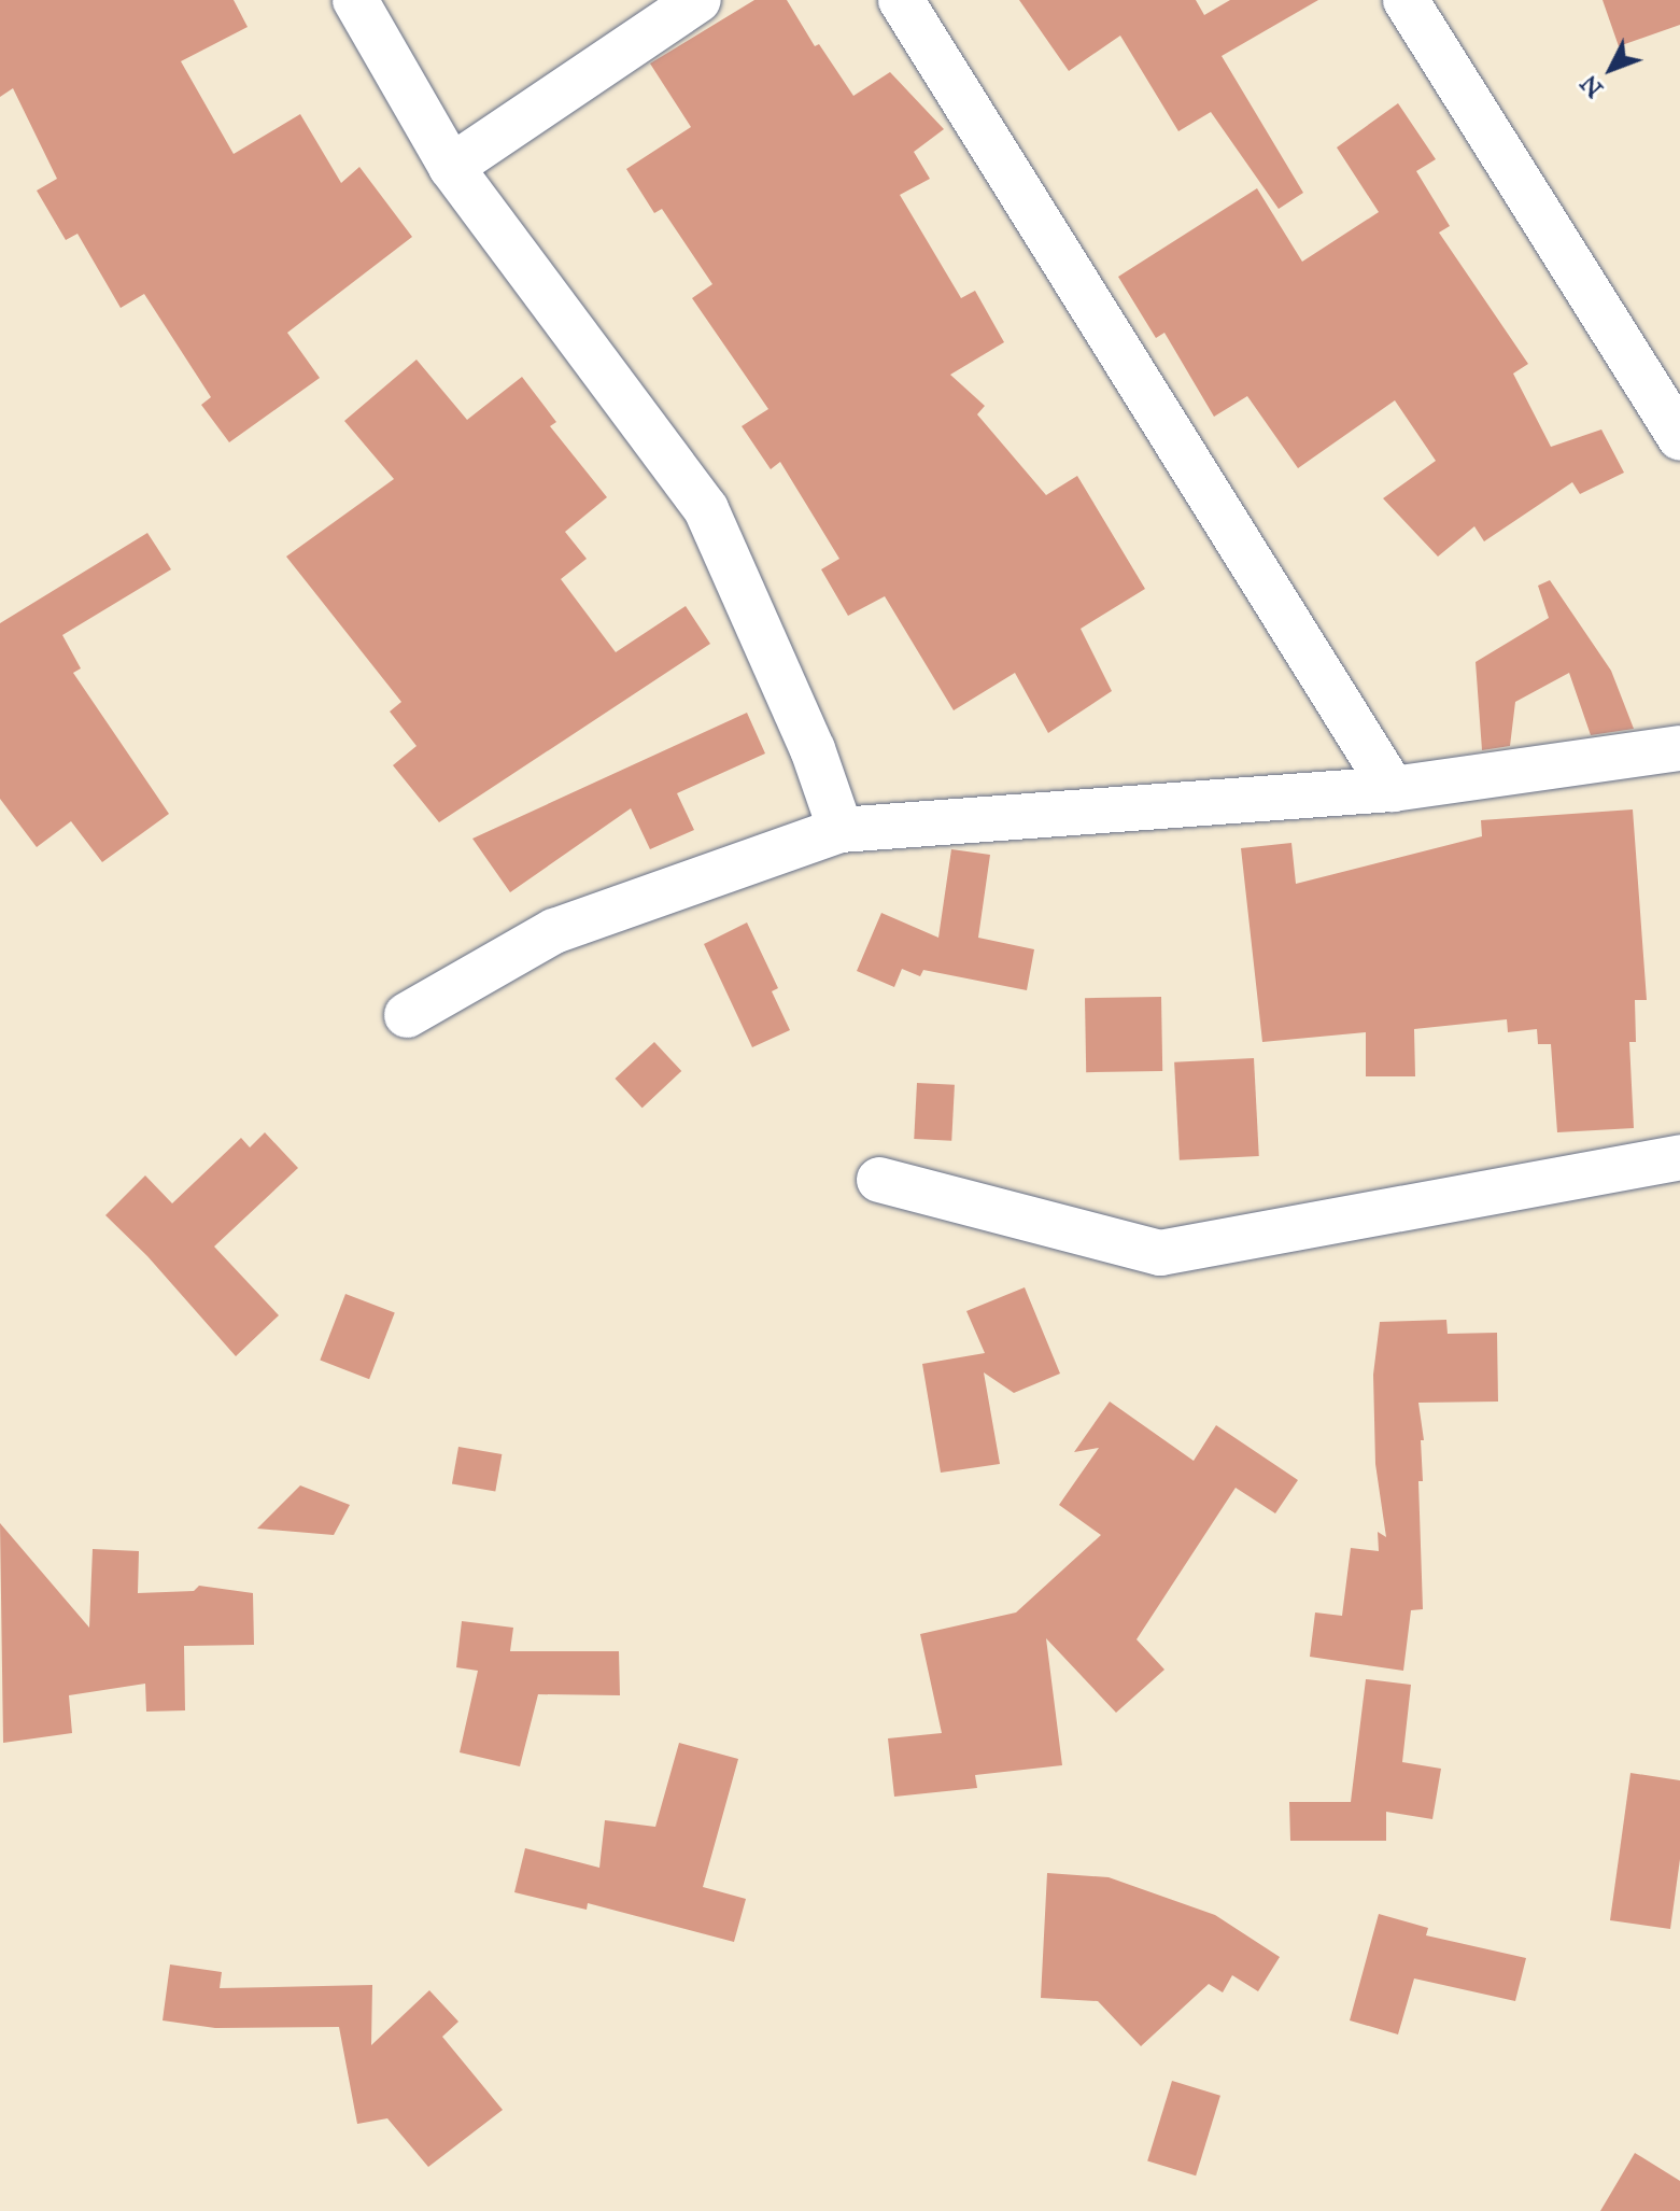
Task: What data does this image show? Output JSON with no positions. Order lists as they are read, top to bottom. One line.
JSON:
{"north":"bottom left"}
